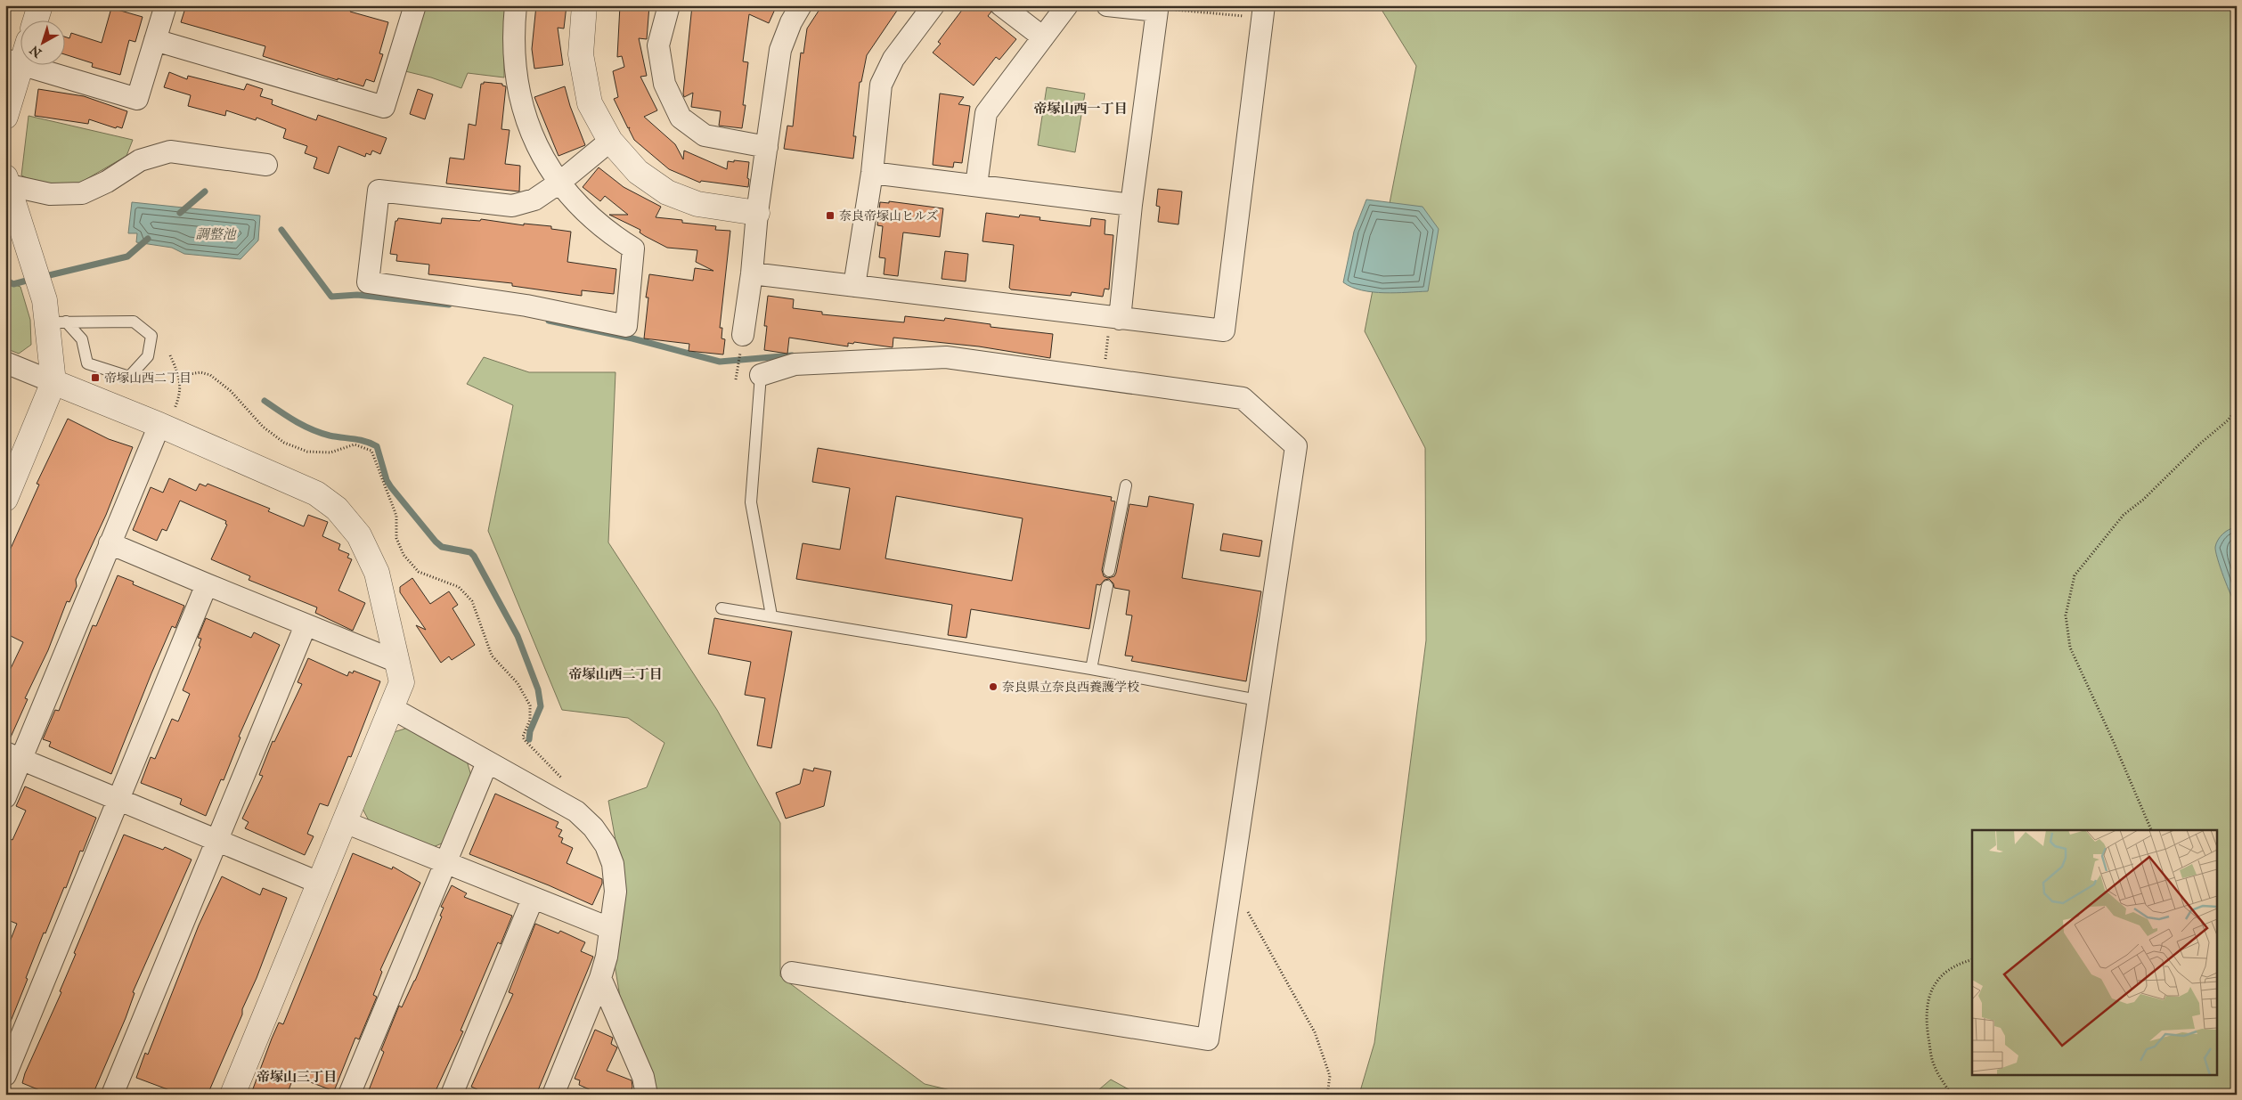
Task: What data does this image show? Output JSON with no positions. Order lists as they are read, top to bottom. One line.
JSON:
{"districts":["帝塚山西一丁目","帝塚山西二丁目","帝塚山三丁目"],"water":["調整池"],"places":{"transit":["奈良帝塚山ヒルズ","帝塚山西二丁目"],"other":["奈良県立奈良西養護学校"]},"north":"bottom left"}
